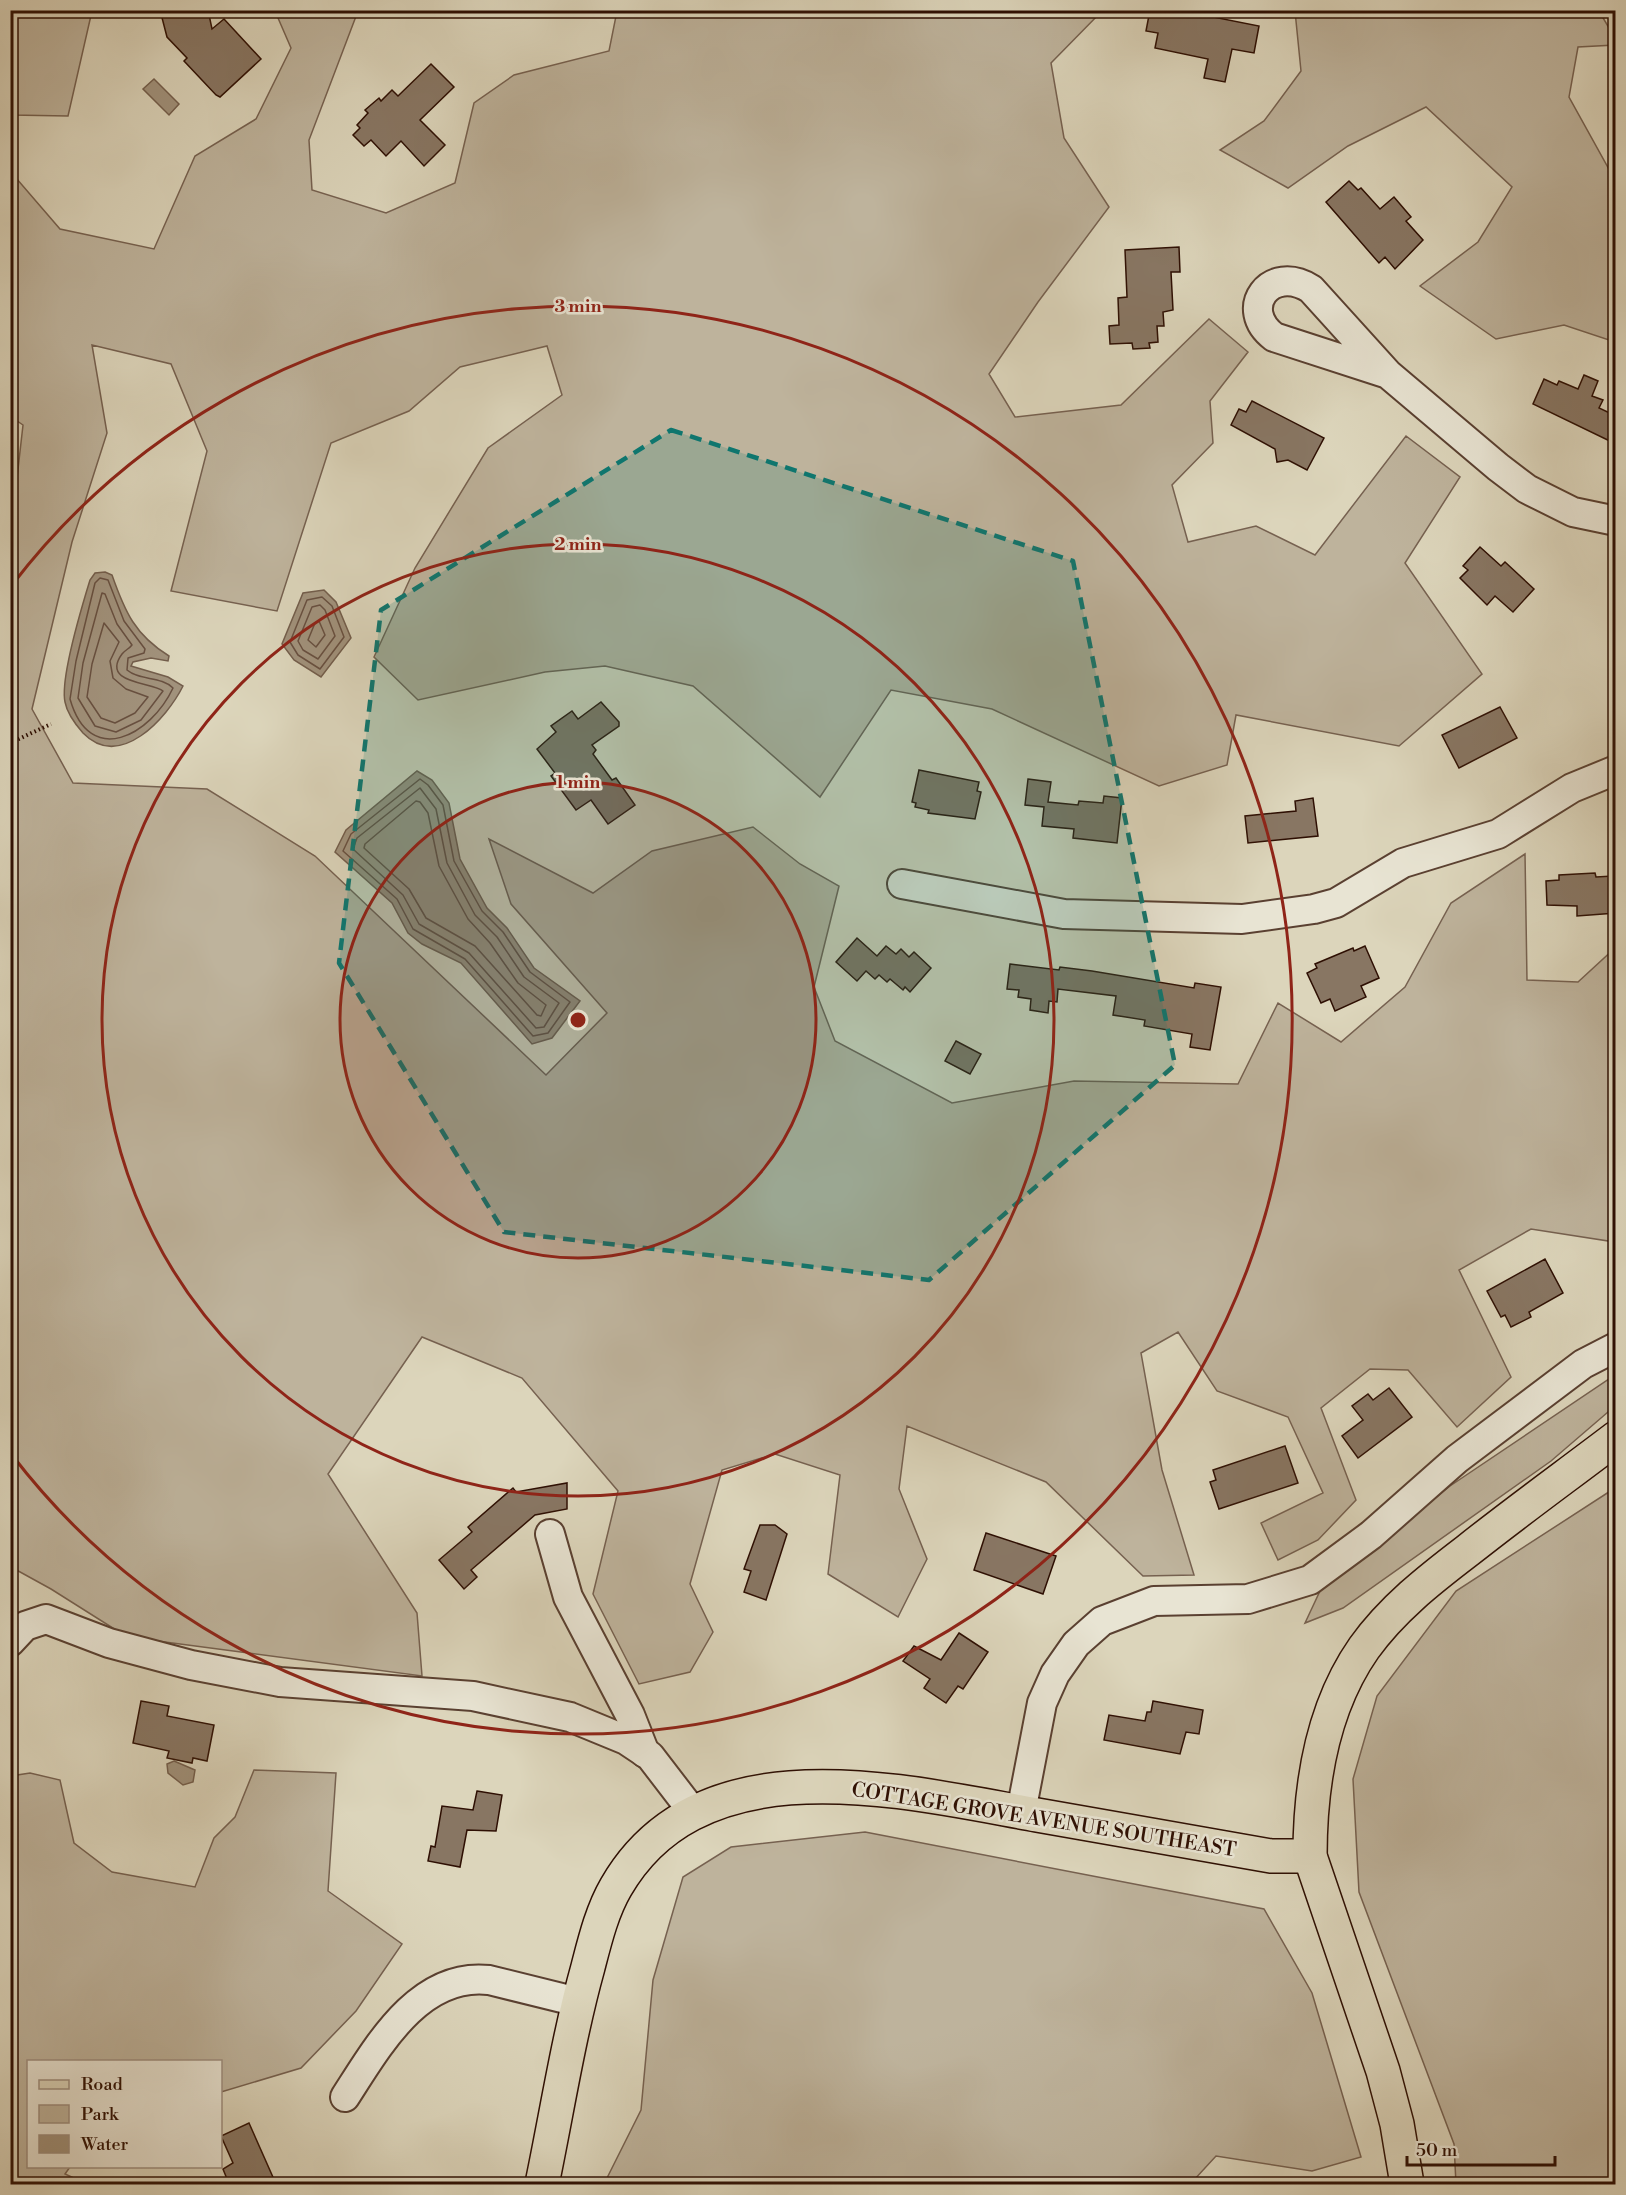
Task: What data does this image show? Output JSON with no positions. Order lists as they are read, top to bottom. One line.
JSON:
{"streets":{"main road":["COTTAGE GROVE AVENUE SOUTHEAST"]},"legend":["Road","Park","Water"],"scale_bar":"50 m","rings":["3 min","2 min","1 min"]}
